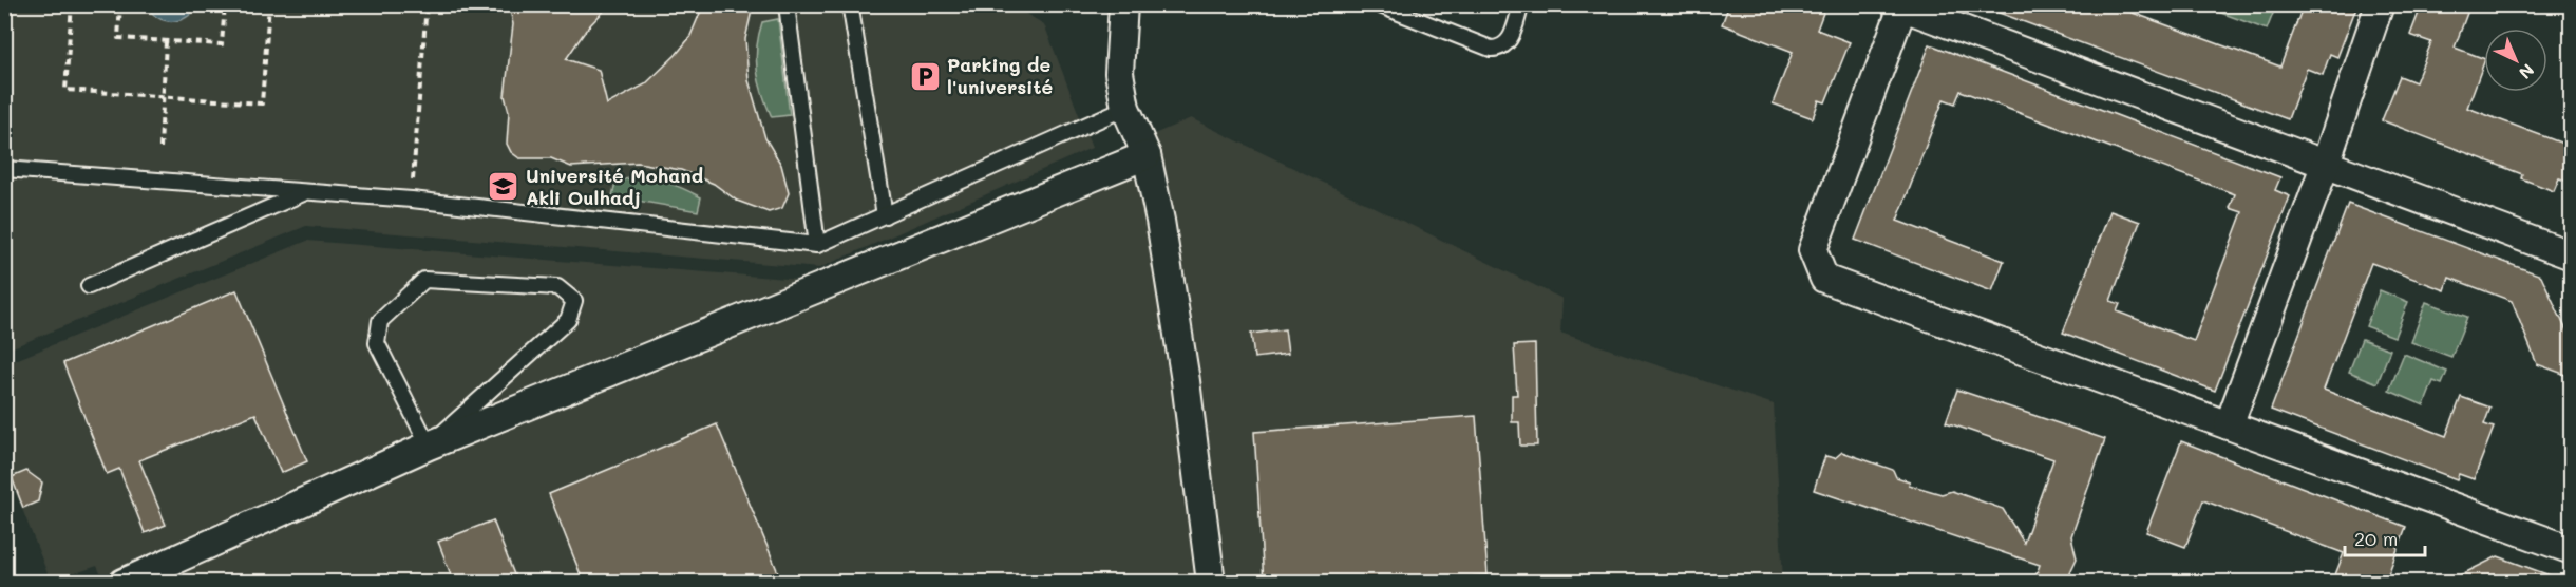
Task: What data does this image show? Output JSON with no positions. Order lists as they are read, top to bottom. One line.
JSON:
{"places":{"parking":["Parking de l'université"],"school or university":["Université Mohand Akli Oulhadj"]},"scale_bar":"20 m","north":"bottom right"}
